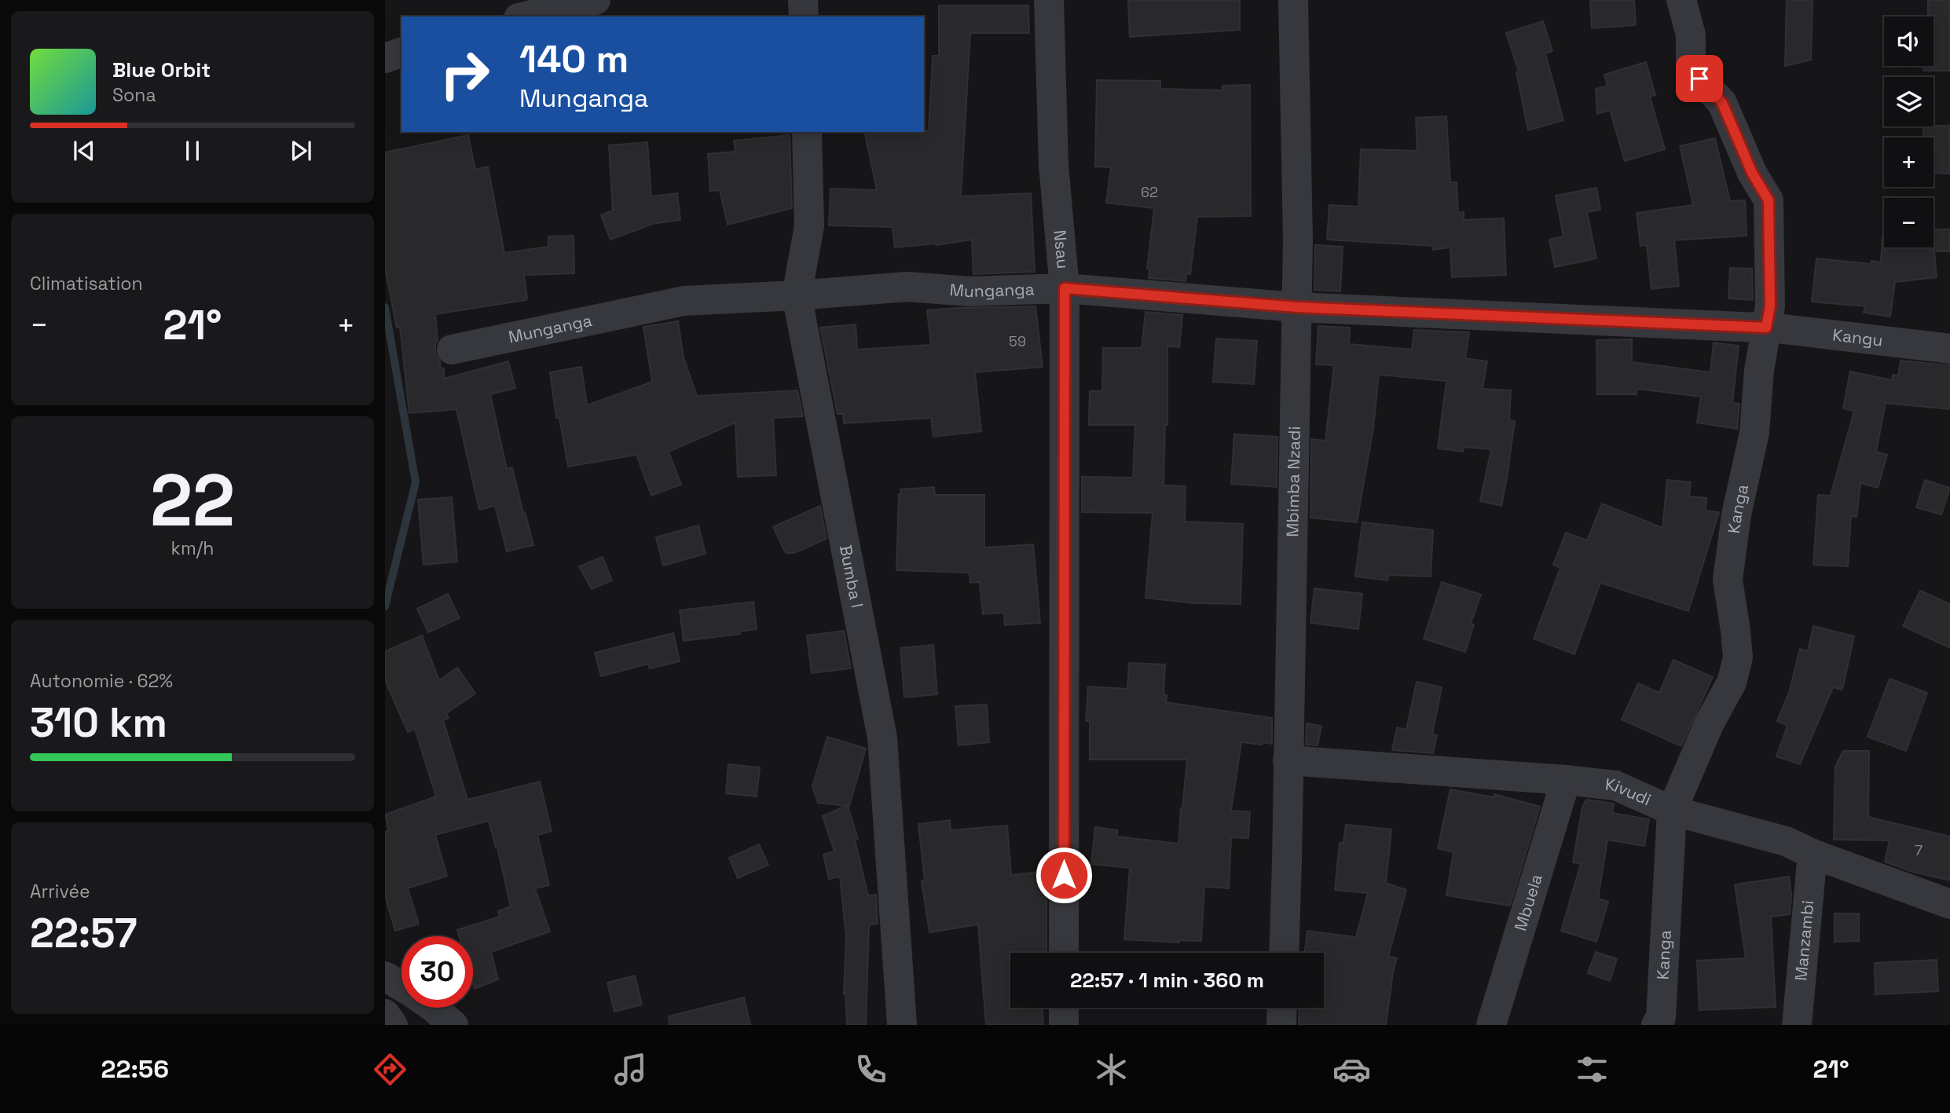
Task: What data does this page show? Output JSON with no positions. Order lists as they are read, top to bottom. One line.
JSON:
{"streets":{"street":["Nsau","Munganga","Kangu","Mbimba Nzadi","Kanga","Bumba I","Kivudi","Mbuela","Manzambi"]},"crossings":[["Nsau","Munganga"],["Munganga","Kangu"],["Munganga","Mbimba Nzadi"],["Munganga","Kanga"],["Munganga","Bumba I"],["Kangu","Kanga"],["Mbimba Nzadi","Kivudi"],["Kanga","Kivudi"],["Kivudi","Mbuela"],["Kivudi","Manzambi"]],"house_numbers":["62","59","7"],"page":{"map_buttons":["+","−"],"turn":["140 m","Munganga"],"song":["Blue Orbit","Sona"],"tile":["Climatisation",["22","km/h"],["Autonomie · 62%","310 km"],["Arrivée","22:57"]],"heat":["−","21°","+"],"limit":"30","trip":"22:57 · 1 min · 360 m","tabs":["22:56","21°"]}}
